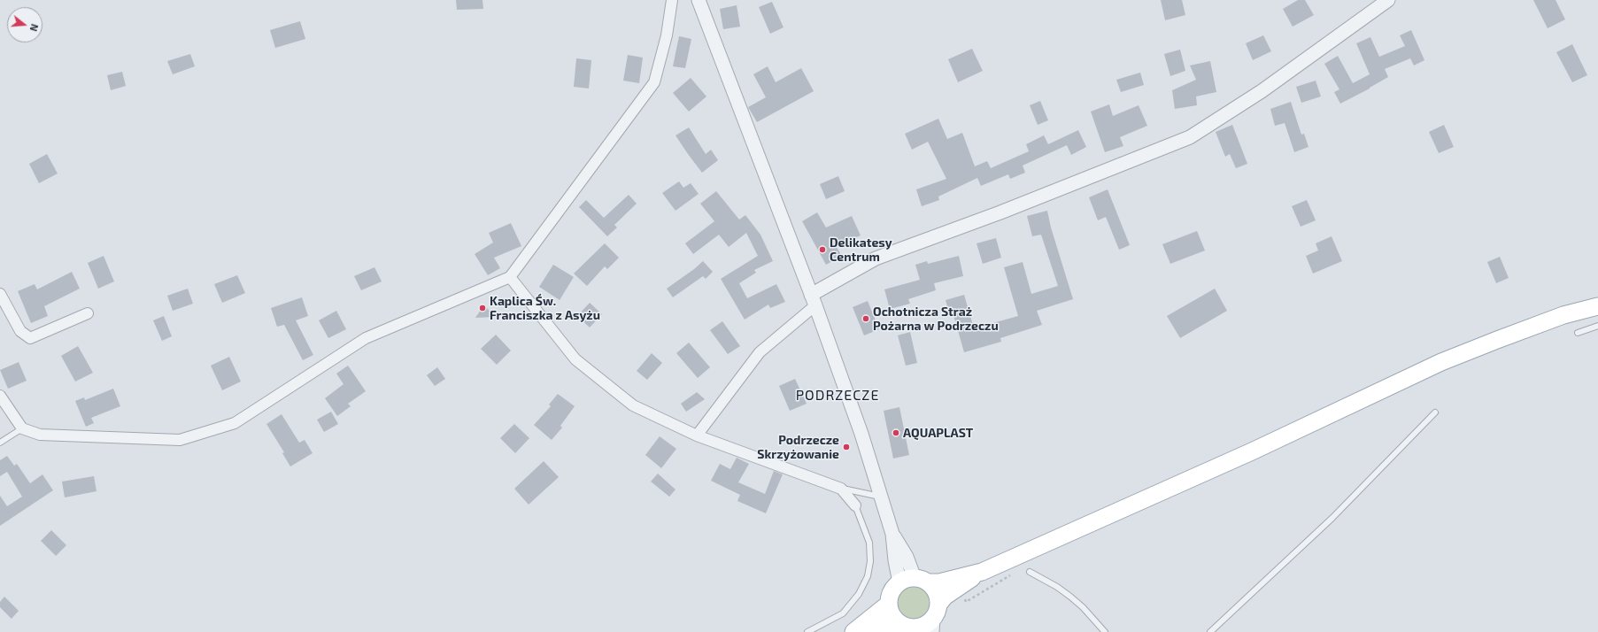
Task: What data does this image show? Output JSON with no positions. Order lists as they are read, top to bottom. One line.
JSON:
{"districts":["PODRZECZE"],"places":["Delikatesy Centrum","Kaplica Św. Franciszka z Asyżu","Ochotnicza Straż Pożarna w Podrzeczu","AQUAPLAST","Podrzecze Skrzyżowanie"],"north":"right"}
